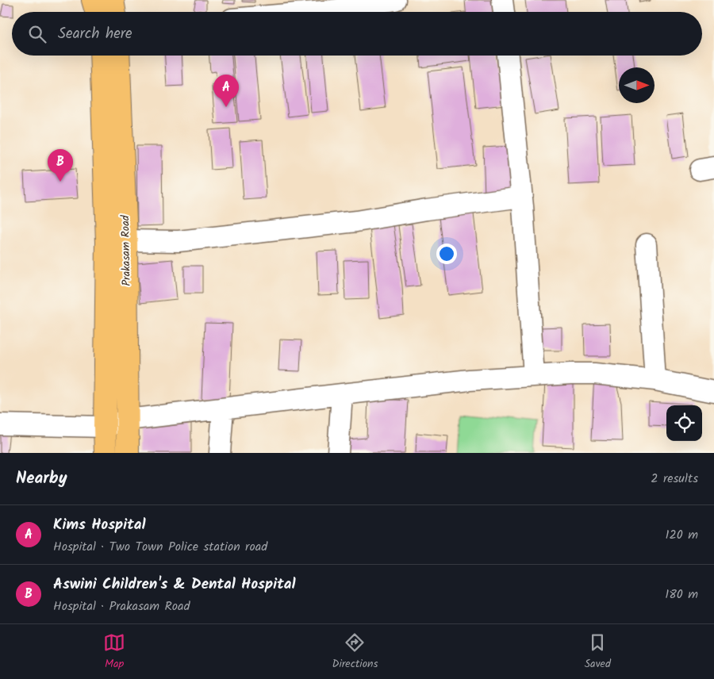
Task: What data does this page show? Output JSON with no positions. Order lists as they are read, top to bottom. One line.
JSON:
{"streets":{"main road":["Prakasam Road"]},"north":"right","page":{"search":"Search here","pins":["A","B"],"heading":["Nearby","2 results"],"list":[{"mark":"A","name":"Kims Hospital","note":"Hospital · Two Town Police station road","value":"120 m"},{"mark":"B","name":"Aswini Children's & Dental Hospital","note":"Hospital · Prakasam Road","value":"180 m"}],"nav":["Map","Directions","Saved"]}}
